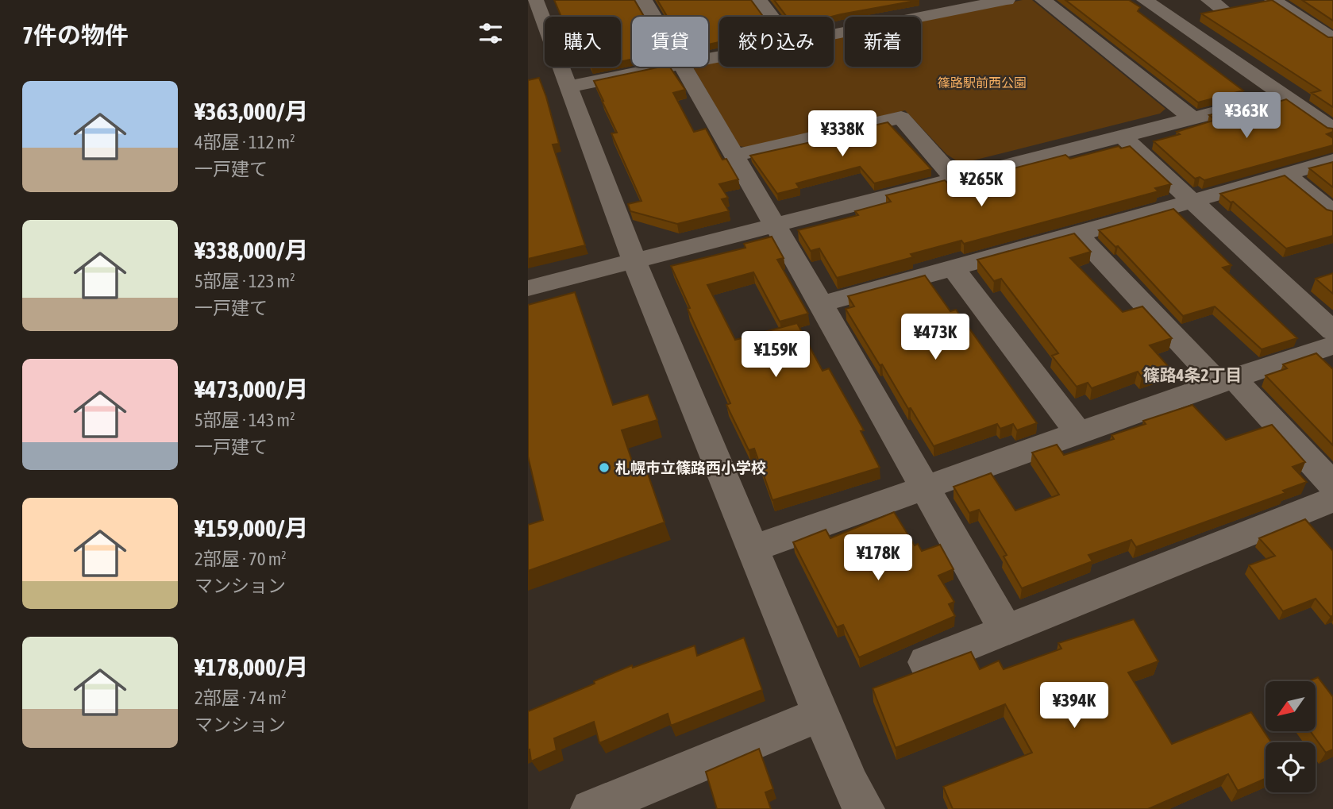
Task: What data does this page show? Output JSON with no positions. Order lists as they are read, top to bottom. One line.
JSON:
{"districts":["篠路4条2丁目"],"parks":["篠路駅前西公園"],"places":["札幌市立篠路西小学校"],"north":"bottom left","page":{"heading":"7件の物件","chip":["購入","賃貸","絞り込み","新着"],"list":[{"name":"¥363,000/月","note":"4部屋 · 112 m² · 一戸建て"},{"name":"¥338,000/月","note":"5部屋 · 123 m² · 一戸建て"},{"name":"¥473,000/月","note":"5部屋 · 143 m² · 一戸建て"},{"name":"¥159,000/月","note":"2部屋 · 70 m² · マンション"},{"name":"¥178,000/月","note":"2部屋 · 74 m² · マンション"}],"price":["¥363K","¥338K","¥265K","¥473K","¥159K","¥178K","¥394K"]}}
